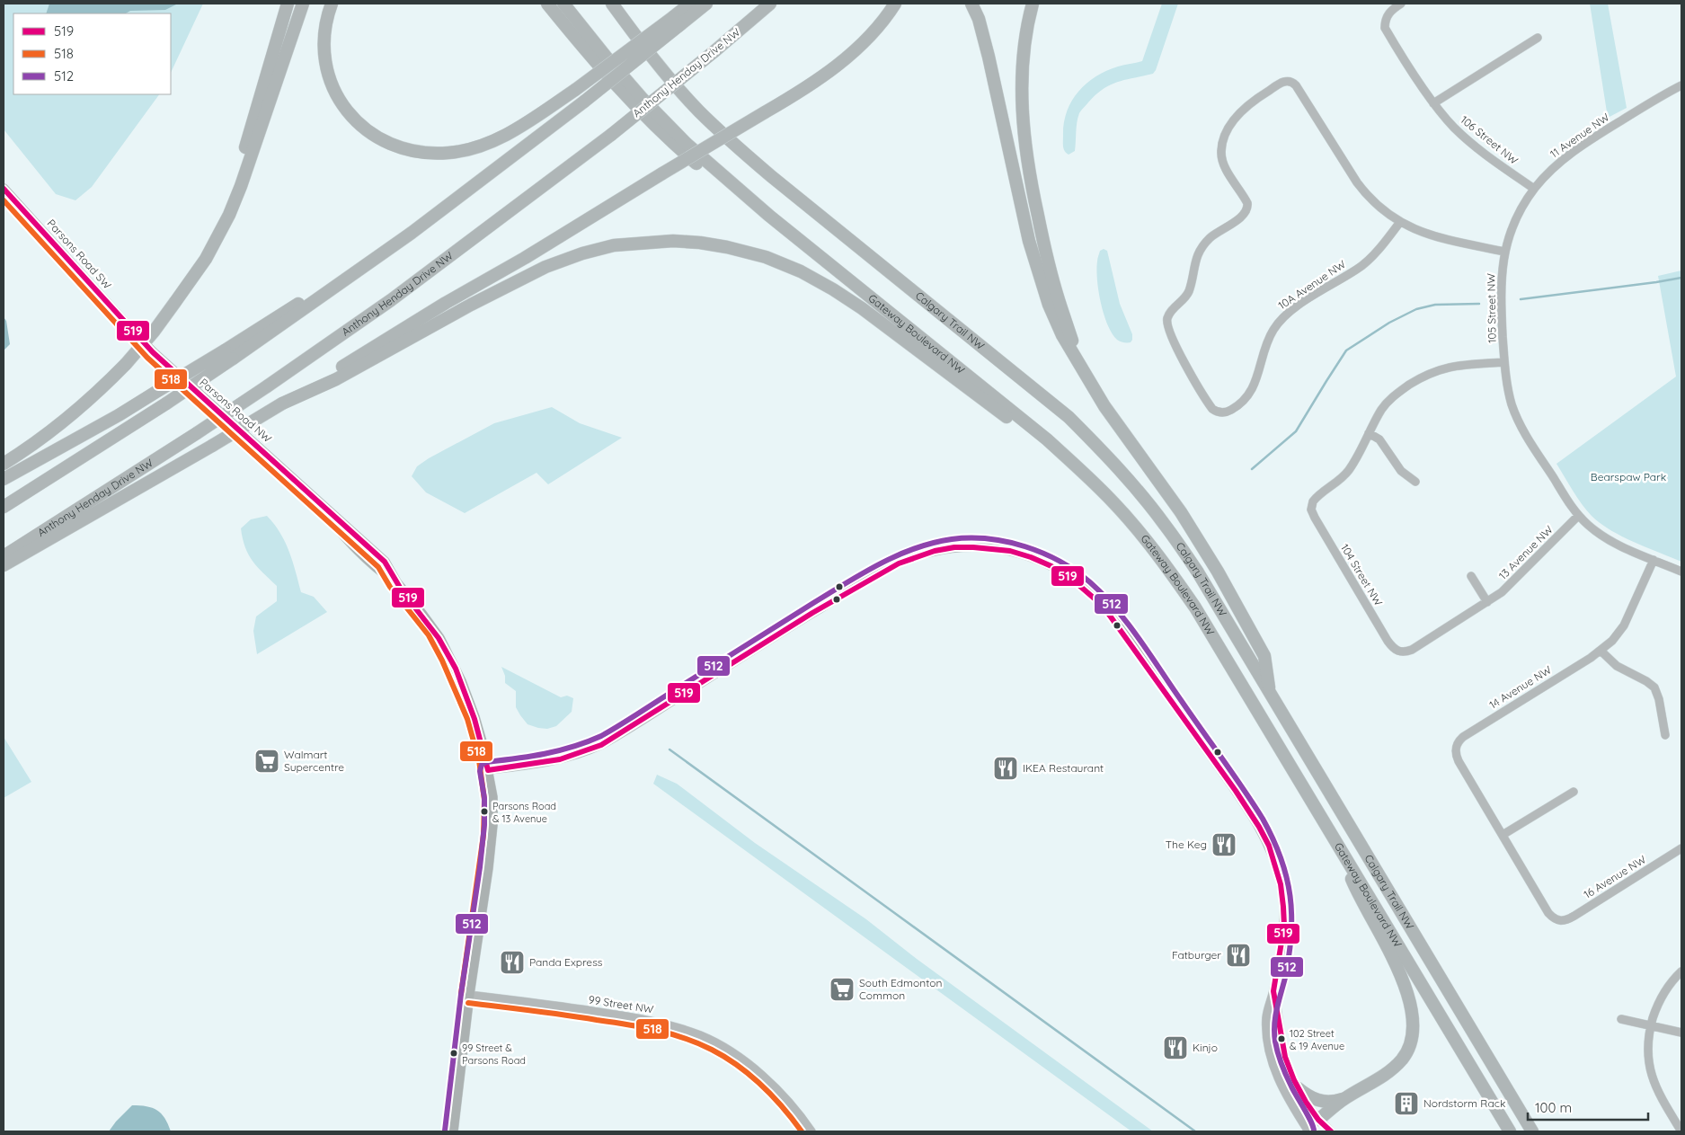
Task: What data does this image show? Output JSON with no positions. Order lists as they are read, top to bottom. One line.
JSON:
{"streets":{"highway":["Anthony Henday Drive NW","Calgary Trail NW","Gateway Boulevard NW"],"main road":["Parsons Road SW","Parsons Road NW"],"street":["11 Avenue NW","106 Street NW","10A Avenue NW","105 Street NW","13 Avenue NW","104 Street NW","14 Avenue NW","16 Avenue NW","99 Street NW"]},"crossings":[["11 Avenue NW","106 Street NW"],["11 Avenue NW","105 Street NW"],["Parsons Road SW","Parsons Road NW"],["105 Street NW","13 Avenue NW"],["105 Street NW","14 Avenue NW"],["Parsons Road NW","99 Street NW"],["13 Avenue NW","104 Street NW"],["14 Avenue NW","16 Avenue NW"]],"parks":["Bearspaw Park"],"places":{"supermarket":["Walmart Supercentre","South Edmonton Common"],"restaurant":["IKEA Restaurant","The Keg","Fatburger","Panda Express","Kinjo"],"other":["Parsons Road & 13 Avenue","102 Street & 19 Avenue","99 Street & Parsons Road"],"building":["Nordstorm Rack"]},"lines":["transit line 519","transit line 518","transit line 512"],"legend":["519","518","512"],"scale_bar":"100 m"}
